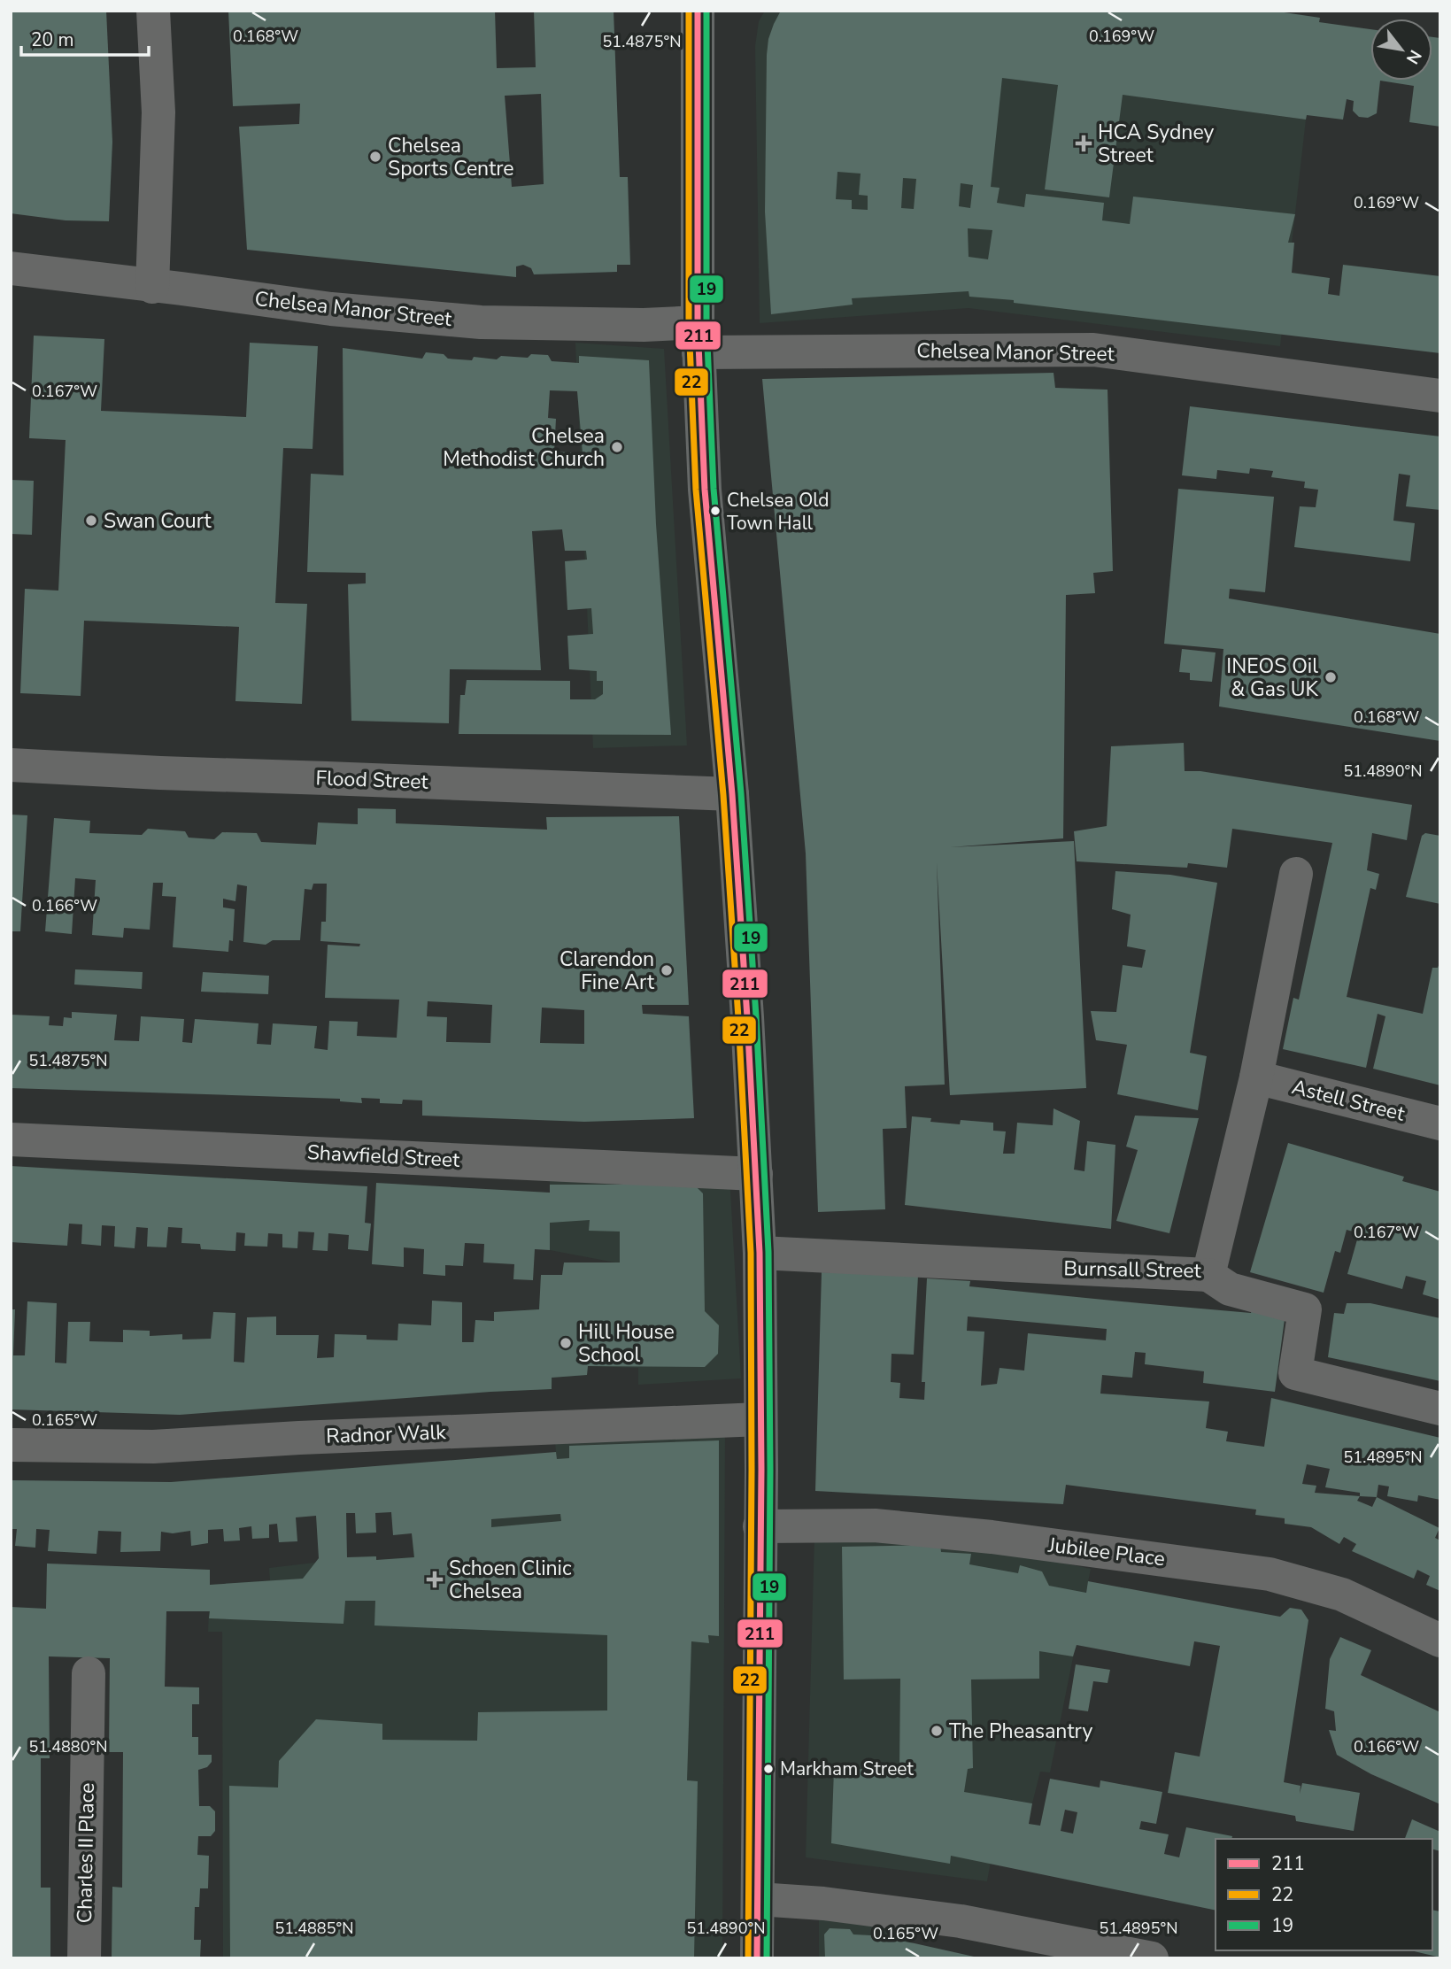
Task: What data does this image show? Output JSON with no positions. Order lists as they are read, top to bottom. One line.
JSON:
{"streets":{"street":["Chelsea Manor Street","Flood Street","Astell Street","Shawfield Street","Burnsall Street","Radnor Walk","Jubilee Place","Charles II Place"]},"crossings":[["Astell Street","Burnsall Street"]],"places":{"health":["HCA Sydney Street","Schoen Clinic Chelsea"],"other":["Chelsea Sports Centre","Chelsea Methodist Church","Chelsea Old Town Hall","Swan Court","INEOS Oil & Gas UK","Clarendon Fine Art","Hill House School","The Pheasantry","Markham Street"]},"lines":["transit line 211","transit line 22","transit line 19"],"legend":["211","22","19"],"scale_bar":"20 m","north":"bottom right","coordinates":["0.168°W","0.169°W","51.4875°N","0.167°W","51.4890°N","0.166°W","0.165°W","51.4895°N","51.4880°N","51.4885°N"]}
